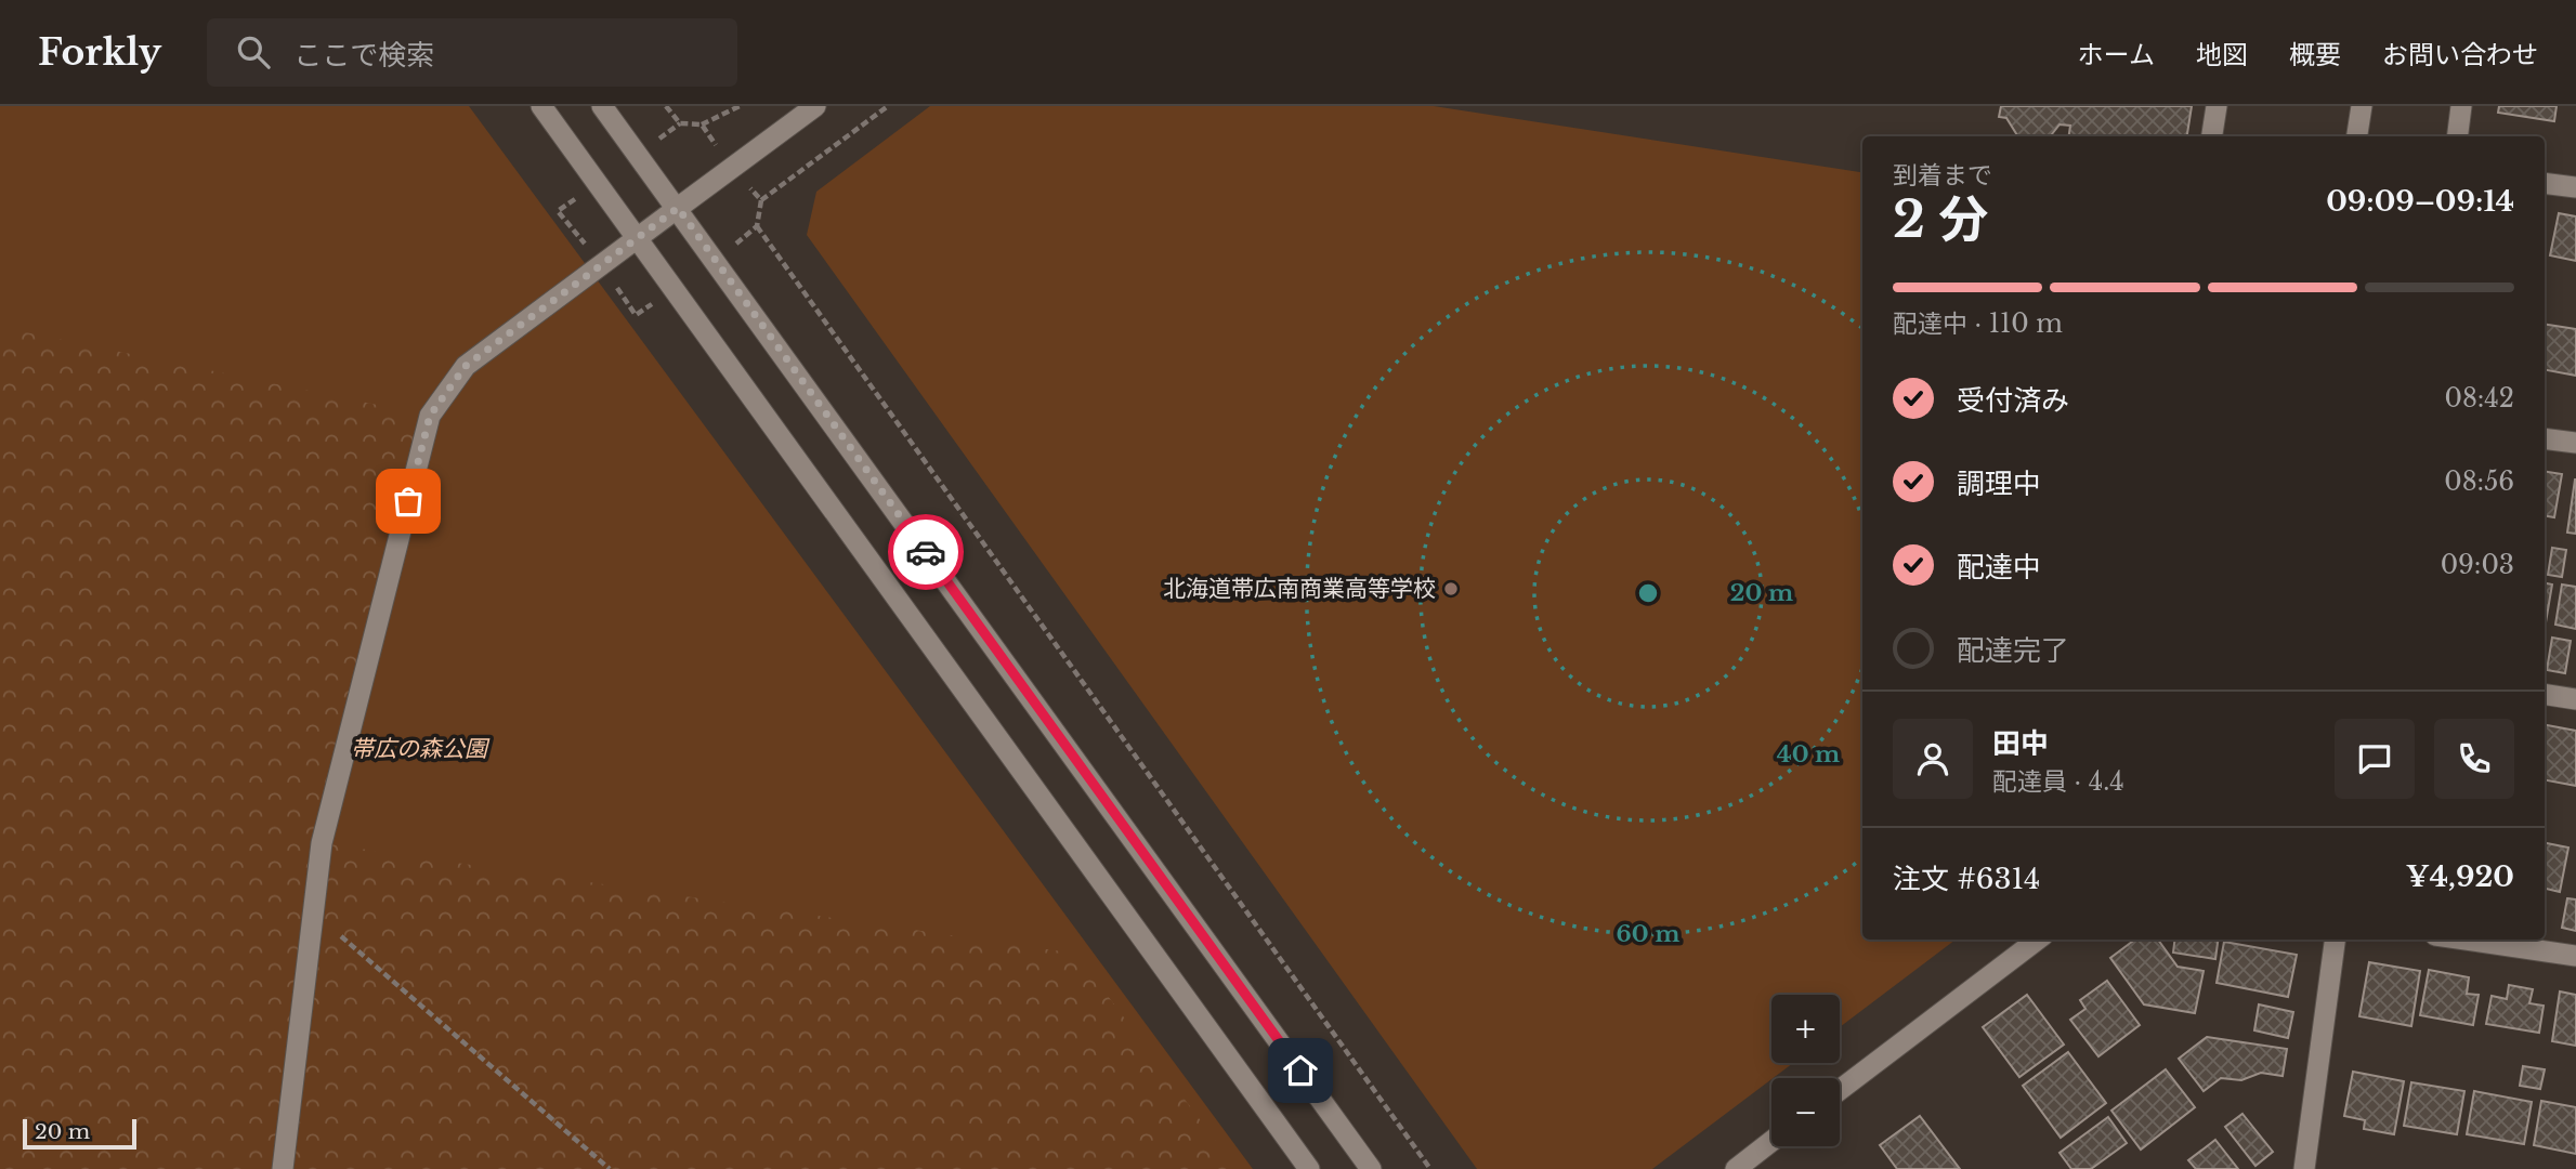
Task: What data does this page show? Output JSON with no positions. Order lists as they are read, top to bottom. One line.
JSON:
{"parks":["帯広の森公園"],"places":["北海道帯広南商業高等学校"],"scale_bar":"20 m","page":{"header":"Forkly","search":"ここで検索","nav":["ホーム","地図","概要","お問い合わせ"],"heading":["2 分","到着まで","09:09–09:14"],"panel":["田中","配達員 · 4.4","注文 #6314","¥4,920"],"bar":"配達中 · 110 m","list":[["受付済み","08:42"],["調理中","08:56"],["配達中","09:03"],"配達完了"],"map_buttons":["+","−"],"scale":"20 m"},"rings":["20 m","40 m","60 m"]}
